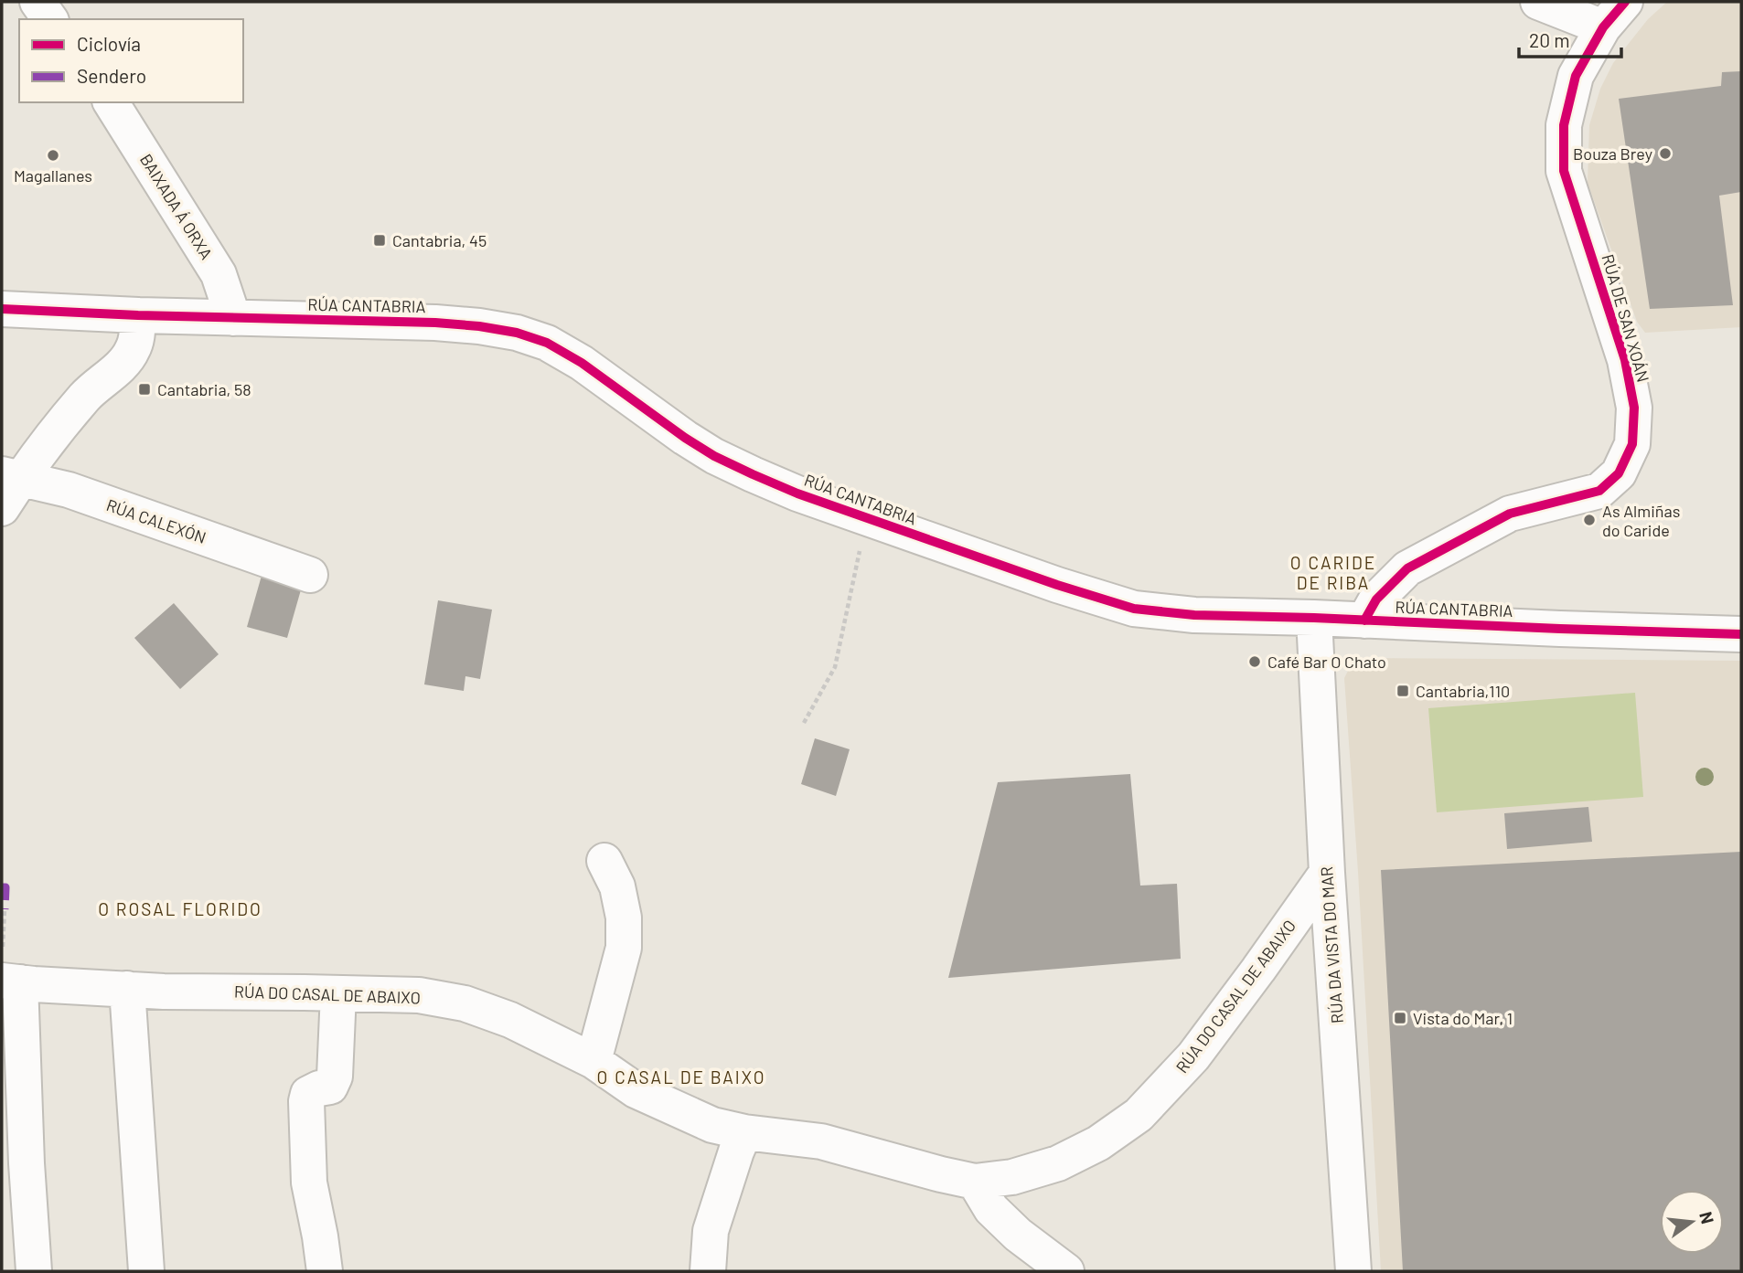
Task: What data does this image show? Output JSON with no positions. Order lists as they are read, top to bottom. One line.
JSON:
{"streets":{"street":["BAIXADA Á ORXA","RÚA CANTABRIA","RÚA DE SAN XOÁN","RÚA CALEXÓN","RÚA DA VISTA DO MAR","RÚA DO CASAL DE ABAIXO"]},"crossings":[["BAIXADA Á ORXA","RÚA CANTABRIA"],["RÚA CANTABRIA","RÚA DE SAN XOÁN"],["RÚA CANTABRIA","RÚA DA VISTA DO MAR"],["RÚA DA VISTA DO MAR","RÚA DO CASAL DE ABAIXO"]],"districts":["O CARIDE DE RIBA","O ROSAL FLORIDO","O CASAL DE BAIXO"],"places":{"other":["Bouza Brey","Magallanes","As Almiñas do Caride","Café Bar O Chato"],"transit":["Cantabria, 45","Cantabria, 58","Cantabria,110","Vista do Mar, 1"]},"legend":["Ciclovía","Sendero"],"scale_bar":"20 m","north":"right"}
